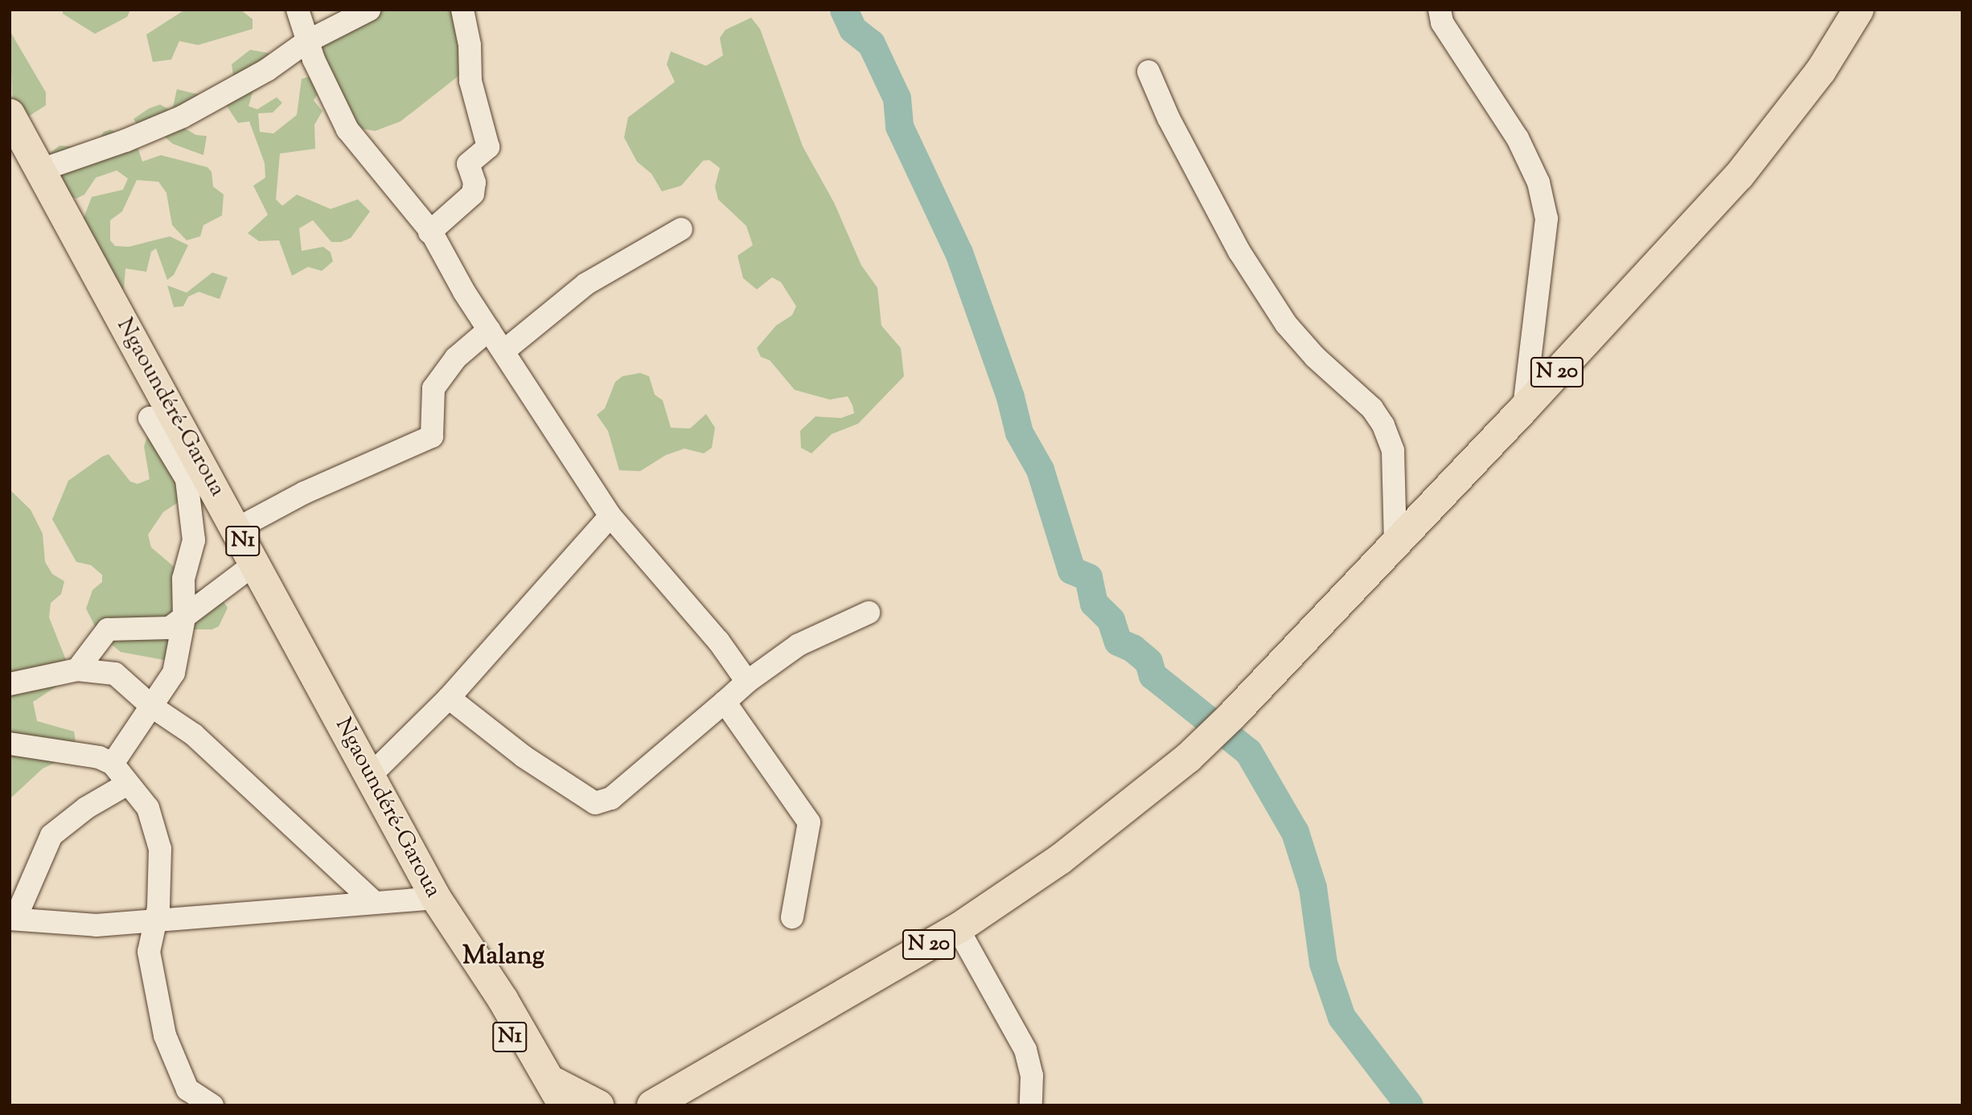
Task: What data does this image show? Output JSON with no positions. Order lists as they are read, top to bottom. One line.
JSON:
{"streets":{"highway":["N 20","Ngaoundéré-Garoua","N1"]},"districts":["Malang"]}
